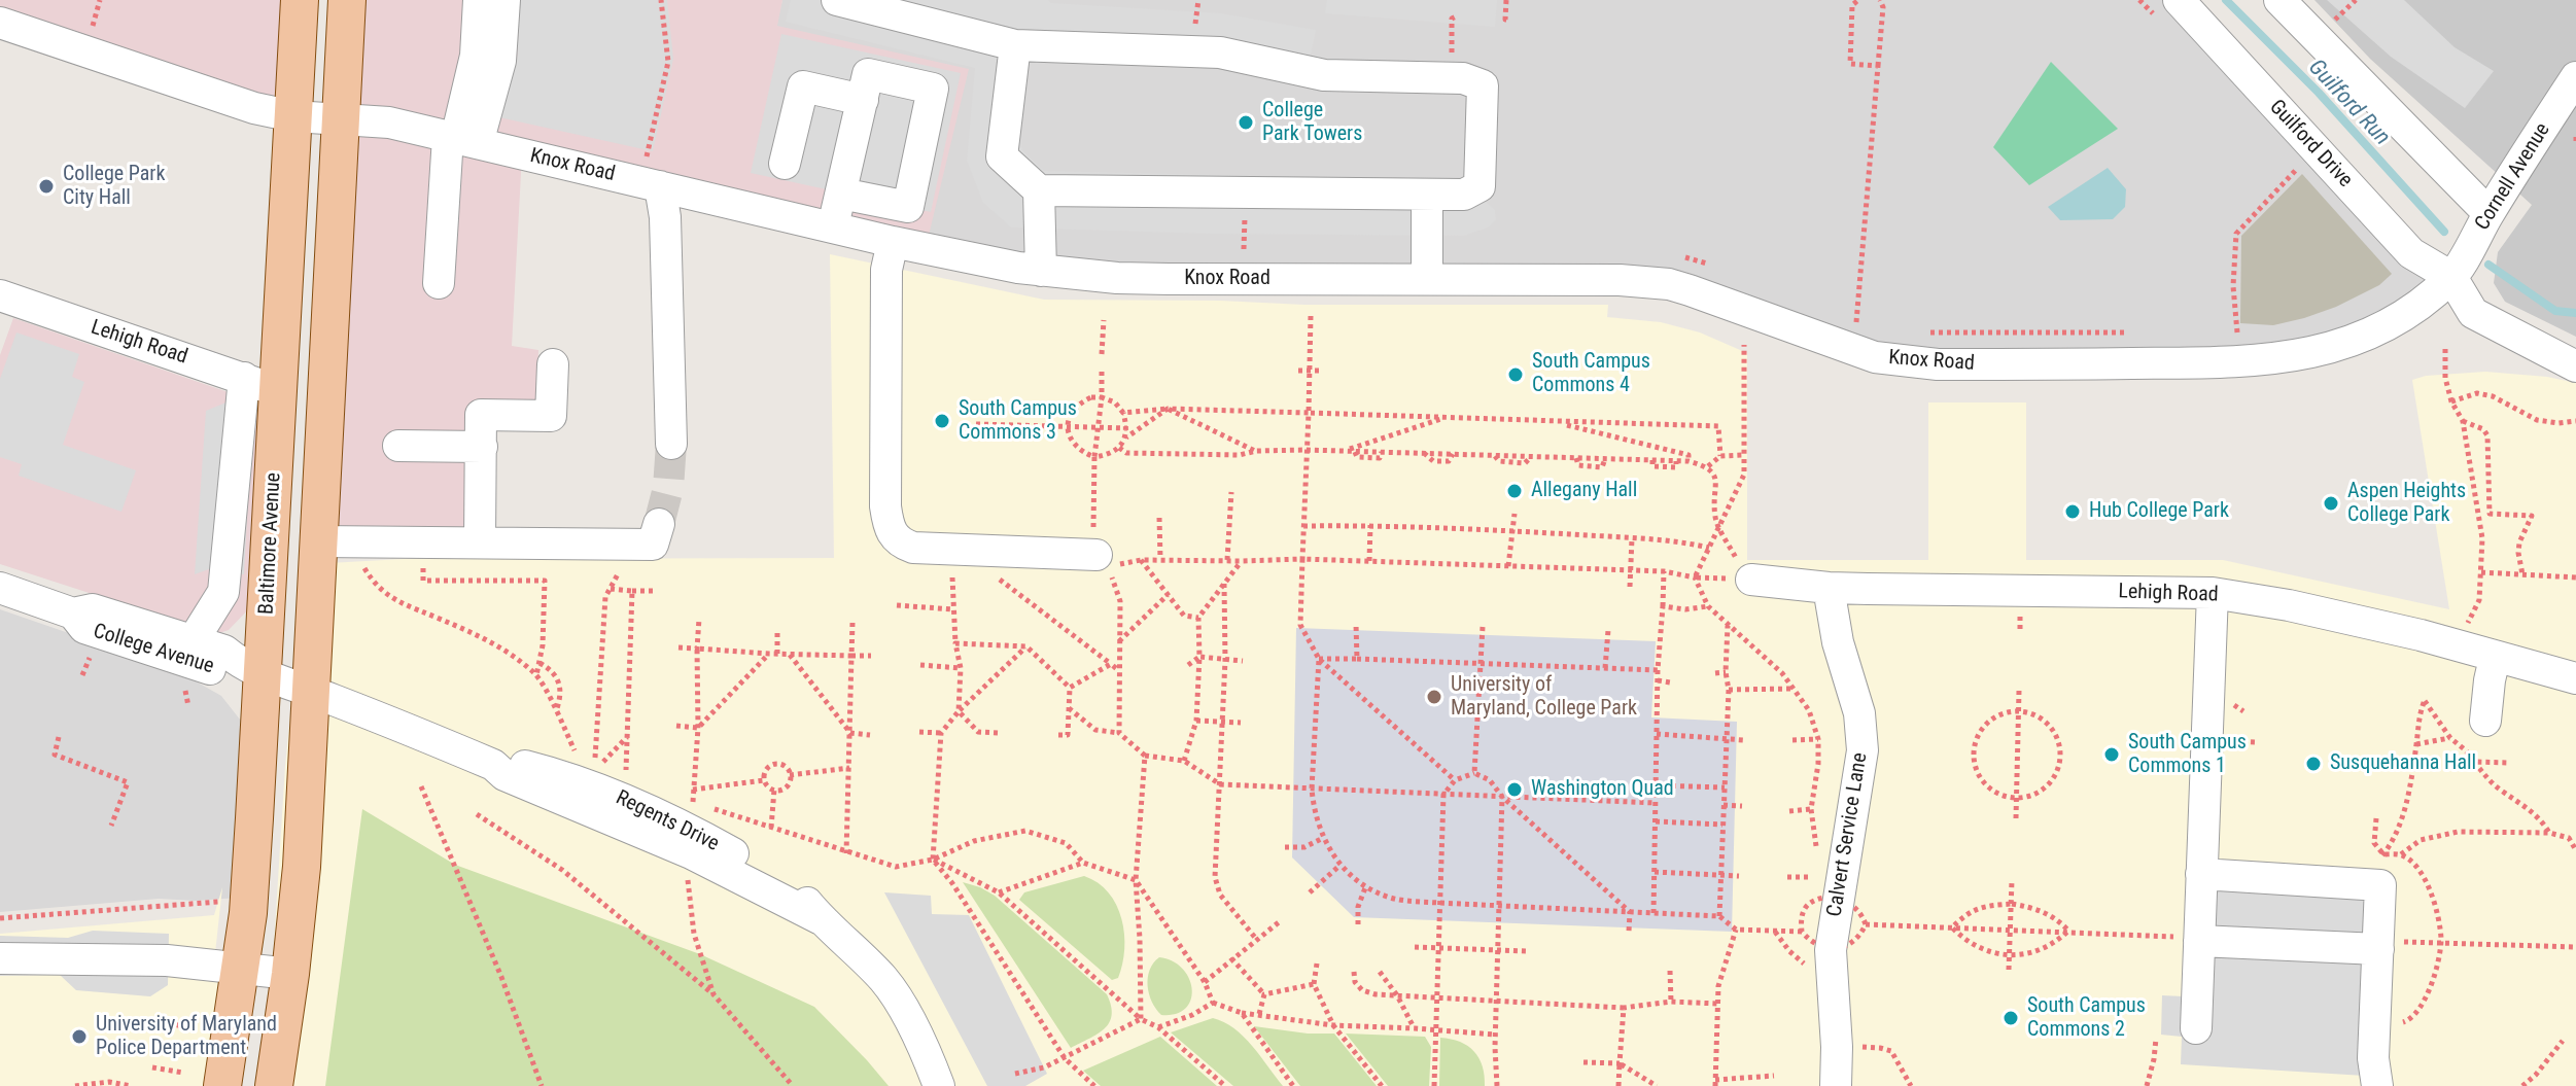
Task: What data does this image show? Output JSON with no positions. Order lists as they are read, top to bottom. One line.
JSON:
{"streets":{"main road":["Baltimore Avenue"],"street":["Guilford Drive","Knox Road","Cornell Avenue","Lehigh Road","College Avenue","Regents Drive","Calvert Service Lane"]},"crossings":[["Guilford Drive","Knox Road"],["Guilford Drive","Cornell Avenue"],["Knox Road","Cornell Avenue"],["Knox Road","Baltimore Avenue"],["Lehigh Road","Baltimore Avenue"],["Lehigh Road","Calvert Service Lane"],["Baltimore Avenue","College Avenue"],["Baltimore Avenue","Regents Drive"],["College Avenue","Regents Drive"]],"water":["Guilford Run"],"places":["College Park Towers","College Park City Hall","South Campus Commons 4","South Campus Commons 3","Allegany Hall","Aspen Heights College Park","Hub College Park","University of Maryland, College Park","South Campus Commons 1","Susquehanna Hall","Washington Quad","South Campus Commons 2","University of Maryland Police Department"]}
